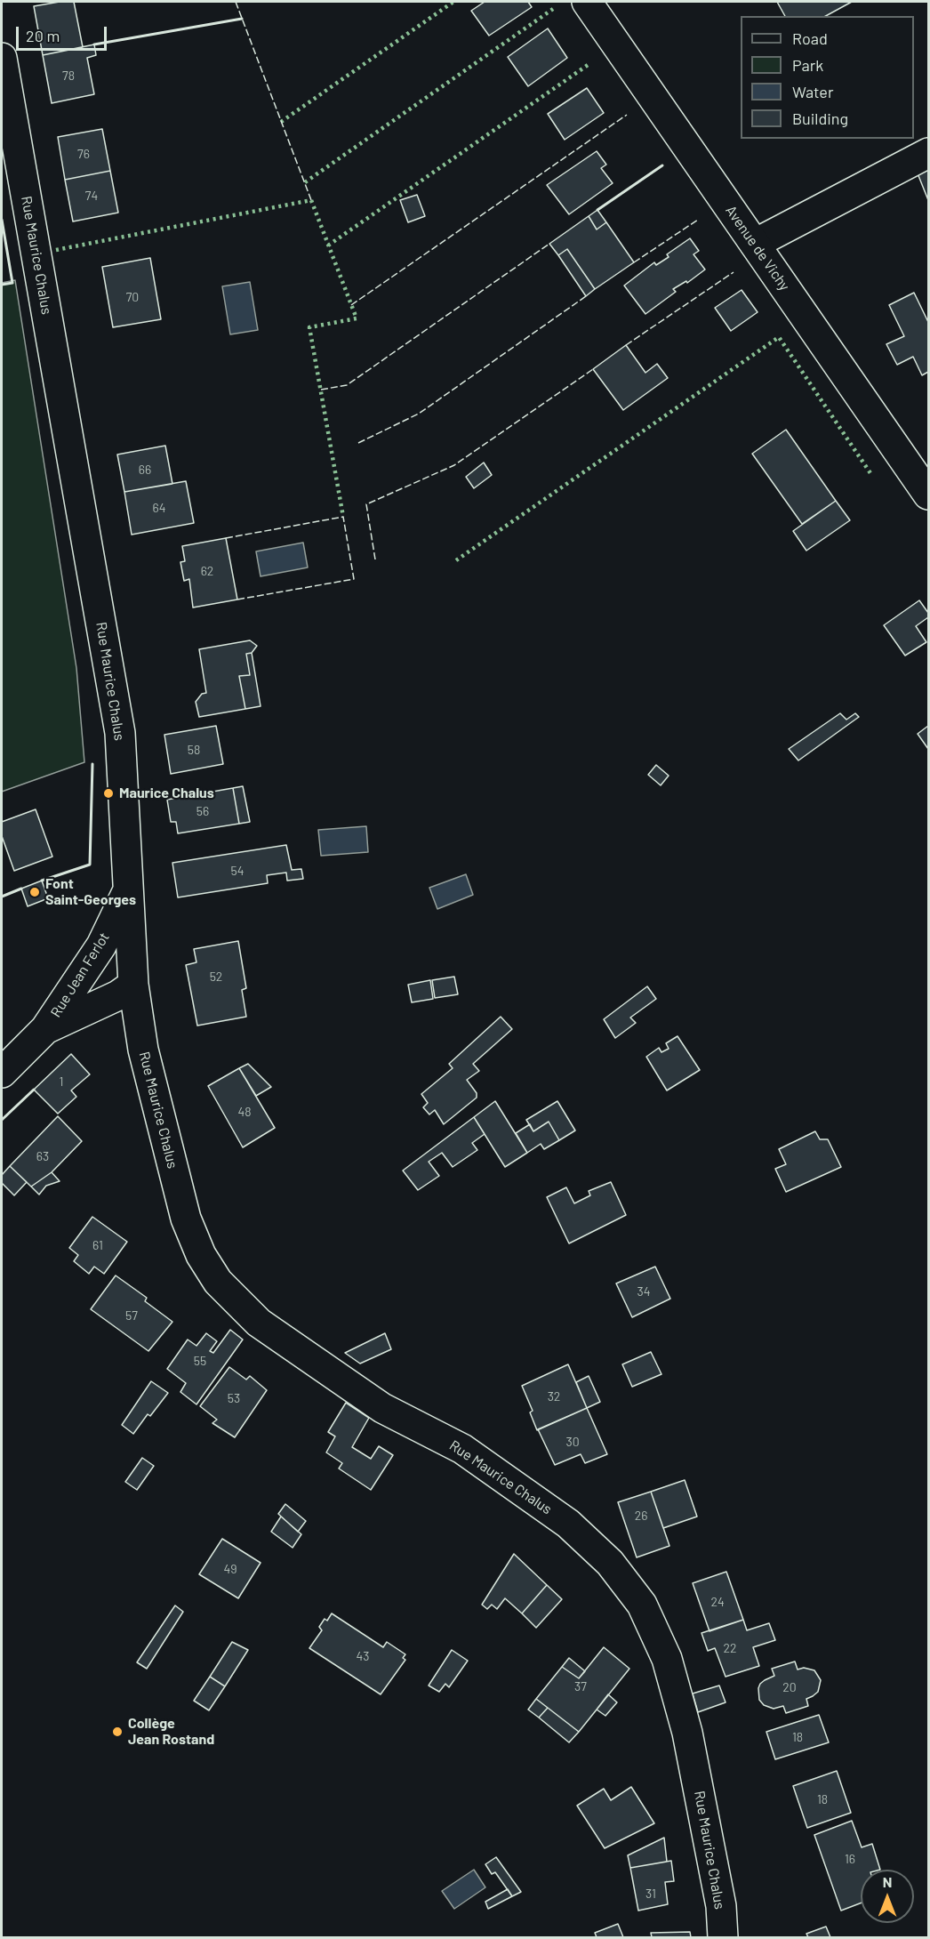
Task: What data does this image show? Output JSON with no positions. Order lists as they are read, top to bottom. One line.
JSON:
{"streets":{"street":["Avenue de Vichy","Rue Maurice Chalus","Rue Jean Ferlot"]},"crossings":[["Rue Maurice Chalus","Rue Jean Ferlot"]],"places":["Maurice Chalus","Font Saint-Georges","Collège Jean Rostand"],"house_numbers":["78","76","74","70","66","64","62","58","56","54","52","1","48","63","61","34","57","55","32","53","30","26","49","24","22","43","37","20","18","18","16","31"],"legend":["Road","Park","Water","Building"],"scale_bar":"20 m","north":"top"}
